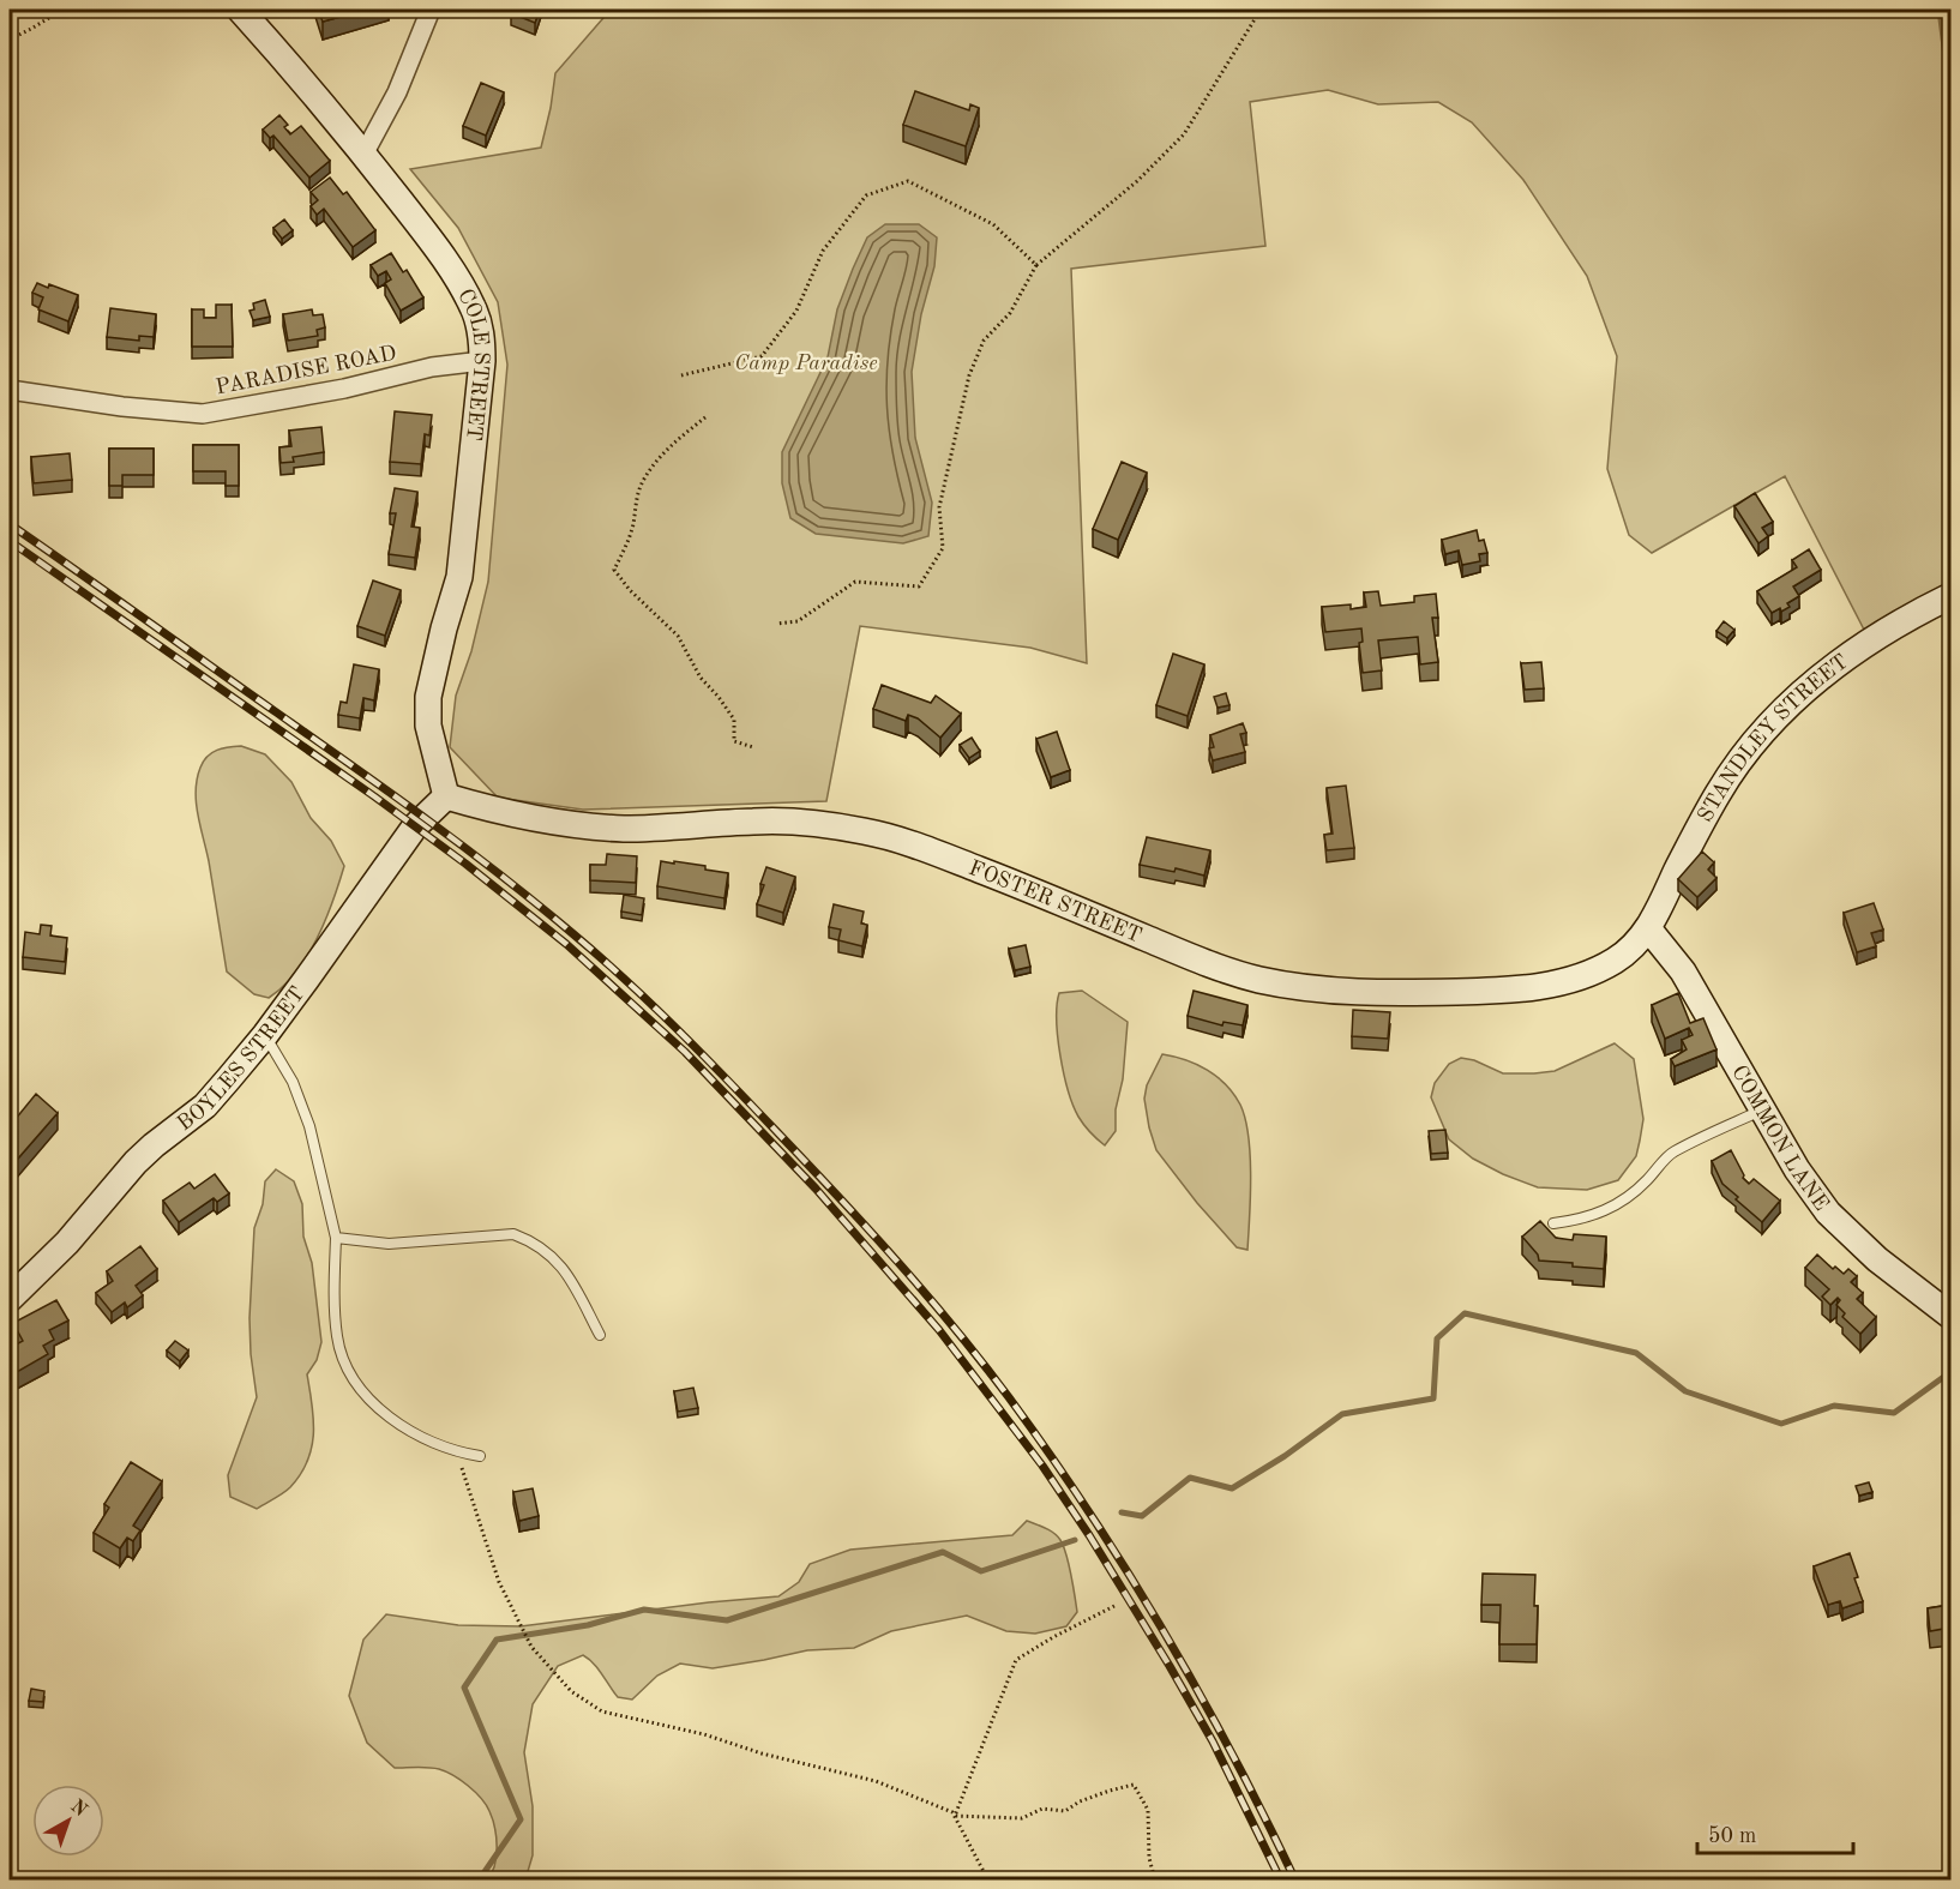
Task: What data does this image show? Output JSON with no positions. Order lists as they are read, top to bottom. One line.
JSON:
{"streets":{"street":["COLE STREET","PARADISE ROAD","STANDLEY STREET","FOSTER STREET","BOYLES STREET","COMMON LANE"]},"crossings":[["COLE STREET","PARADISE ROAD"],["COLE STREET","FOSTER STREET"],["COLE STREET","BOYLES STREET"],["STANDLEY STREET","FOSTER STREET"],["STANDLEY STREET","COMMON LANE"],["FOSTER STREET","BOYLES STREET"],["FOSTER STREET","COMMON LANE"]],"parks":["Camp Paradise"],"scale_bar":"50 m","north":"top right"}
